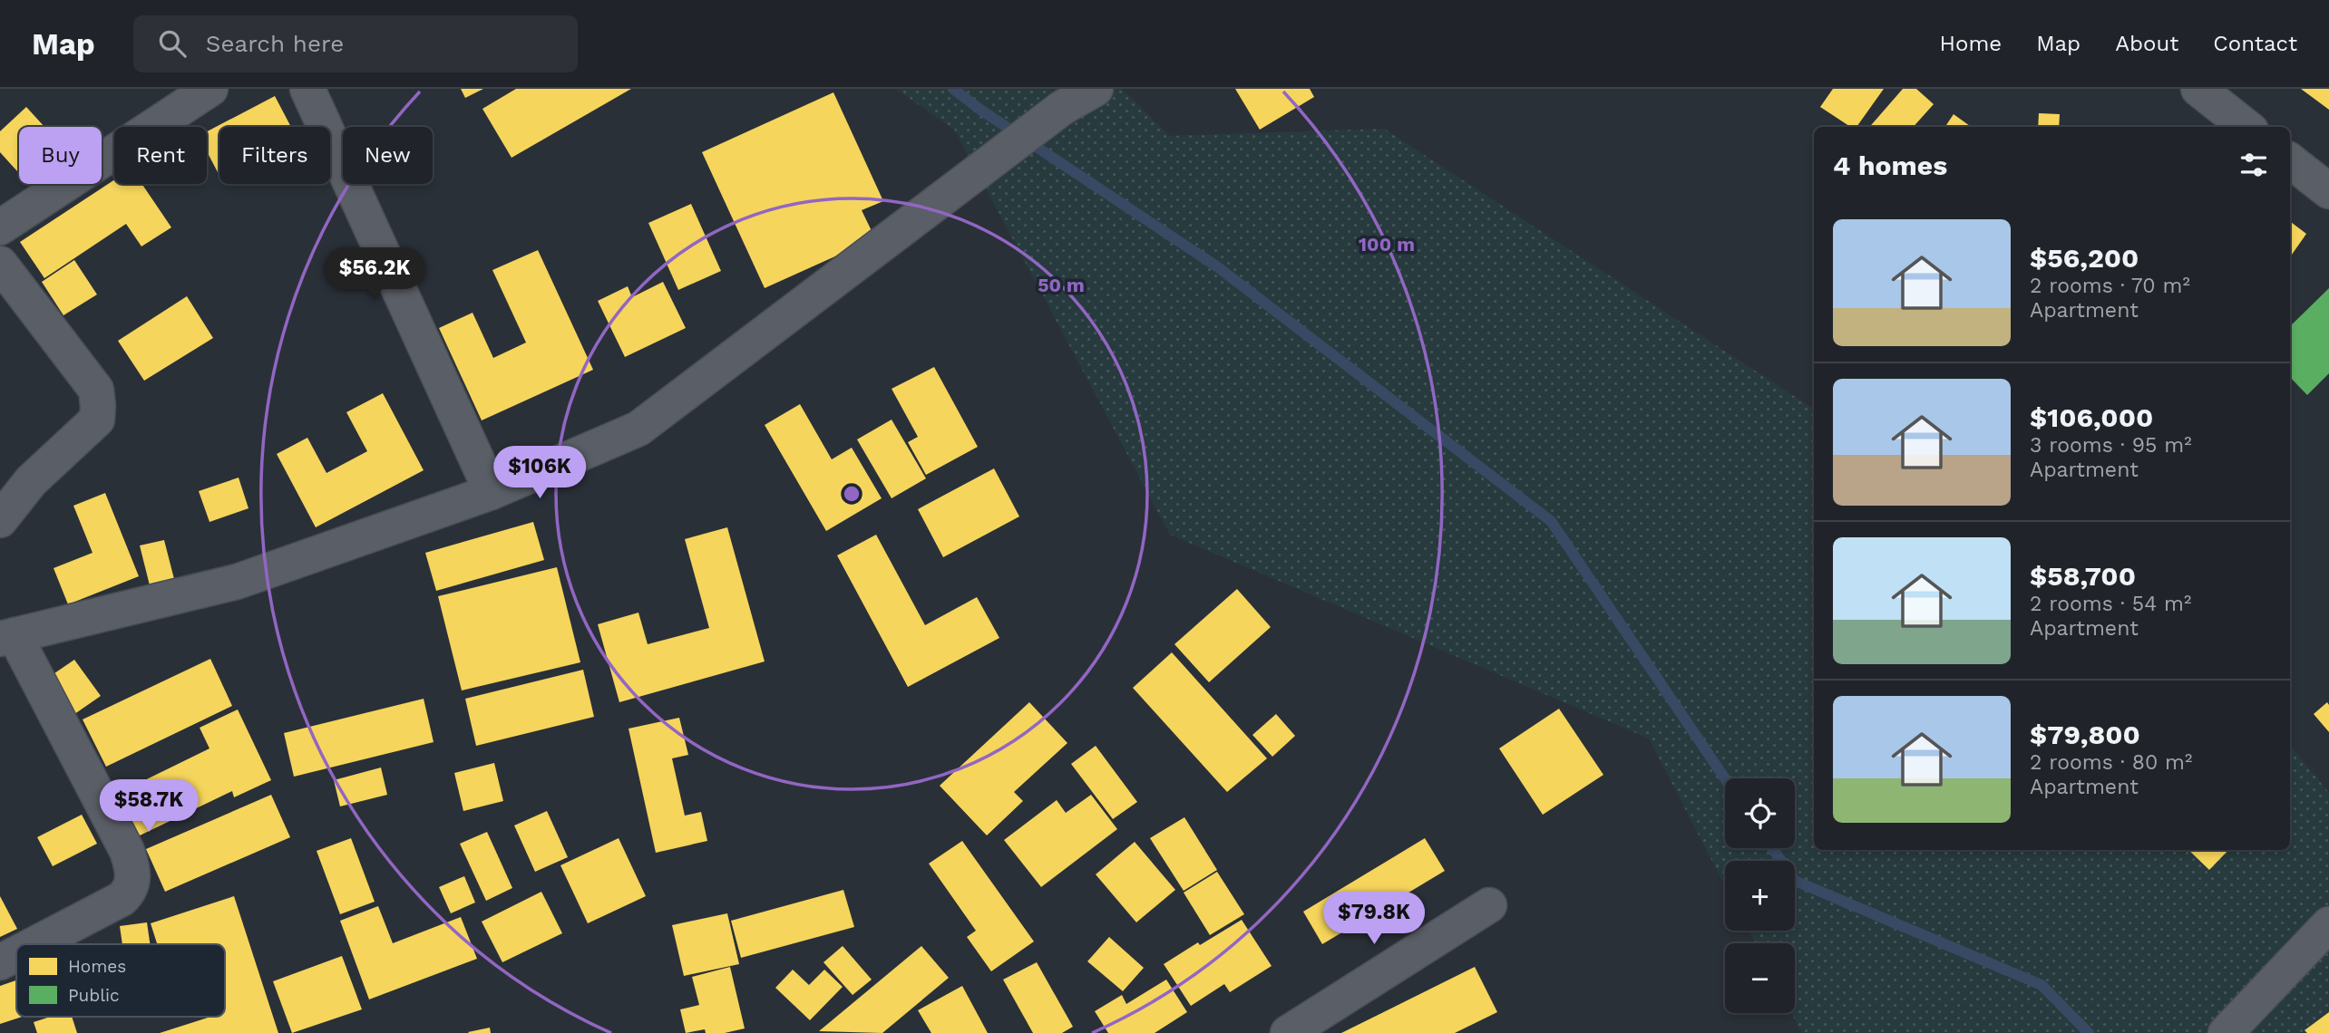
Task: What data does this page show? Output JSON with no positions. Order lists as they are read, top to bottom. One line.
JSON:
{"legend":["Homes","Public"],"page":{"header":"Map","search":"Search here","nav":["Home","Map","About","Contact"],"chip":["Buy","Rent","Filters","New"],"heading":"4 homes","list":[{"name":"$56,200","note":"2 rooms · 70 m² · Apartment"},{"name":"$106,000","note":"3 rooms · 95 m² · Apartment"},{"name":"$58,700","note":"2 rooms · 54 m² · Apartment"},{"name":"$79,800","note":"2 rooms · 80 m² · Apartment"}],"price":["$56.2K","$106K","$58.7K","$79.8K"],"map_buttons":["+","−"]},"rings":["100 m","50 m"]}
